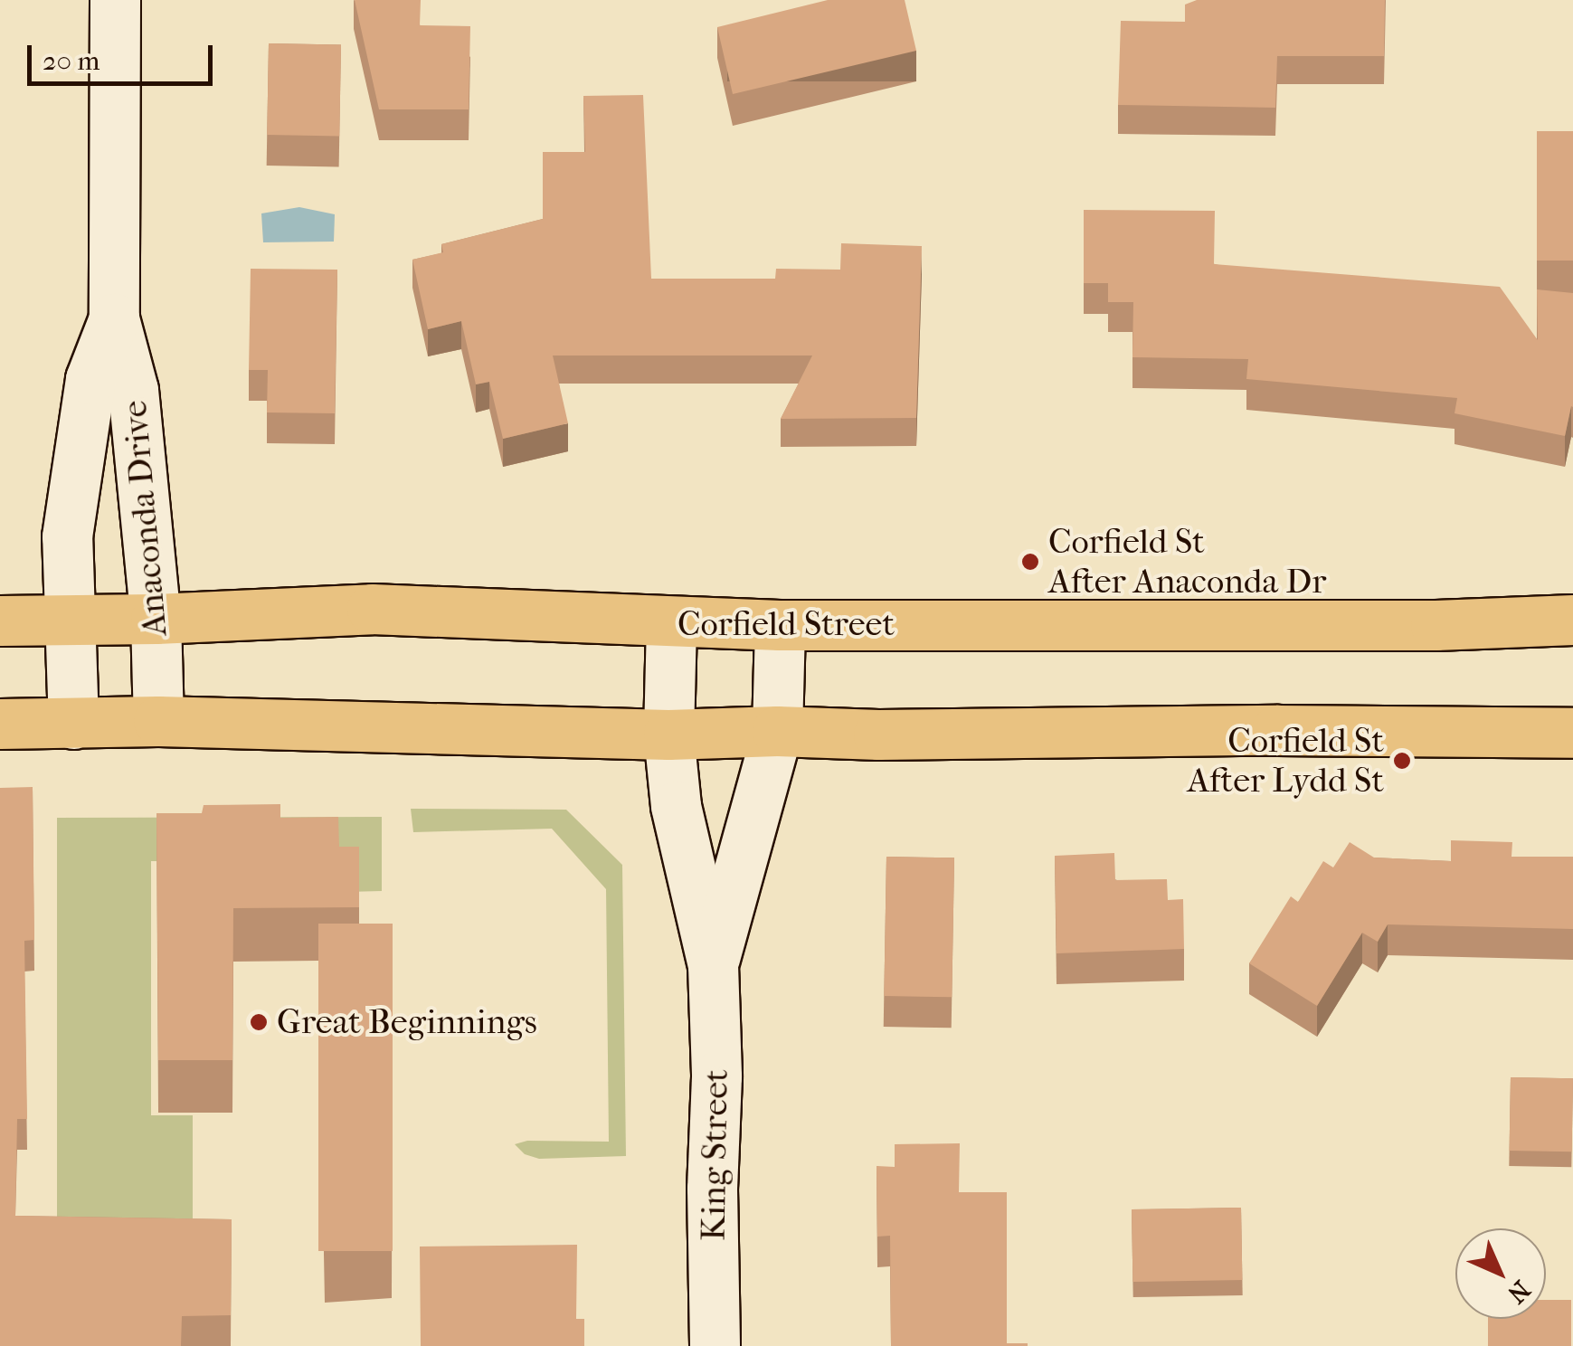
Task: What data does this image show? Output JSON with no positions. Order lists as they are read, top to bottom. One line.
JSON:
{"streets":{"main road":["Anaconda Drive","Corfield Street","King Street"]},"crossings":[["Anaconda Drive","Corfield Street"],["Corfield Street","King Street"]],"places":["Corfield St After Anaconda Dr","Corfield St After Lydd St","Great Beginnings"],"scale_bar":"20 m","north":"bottom right"}
